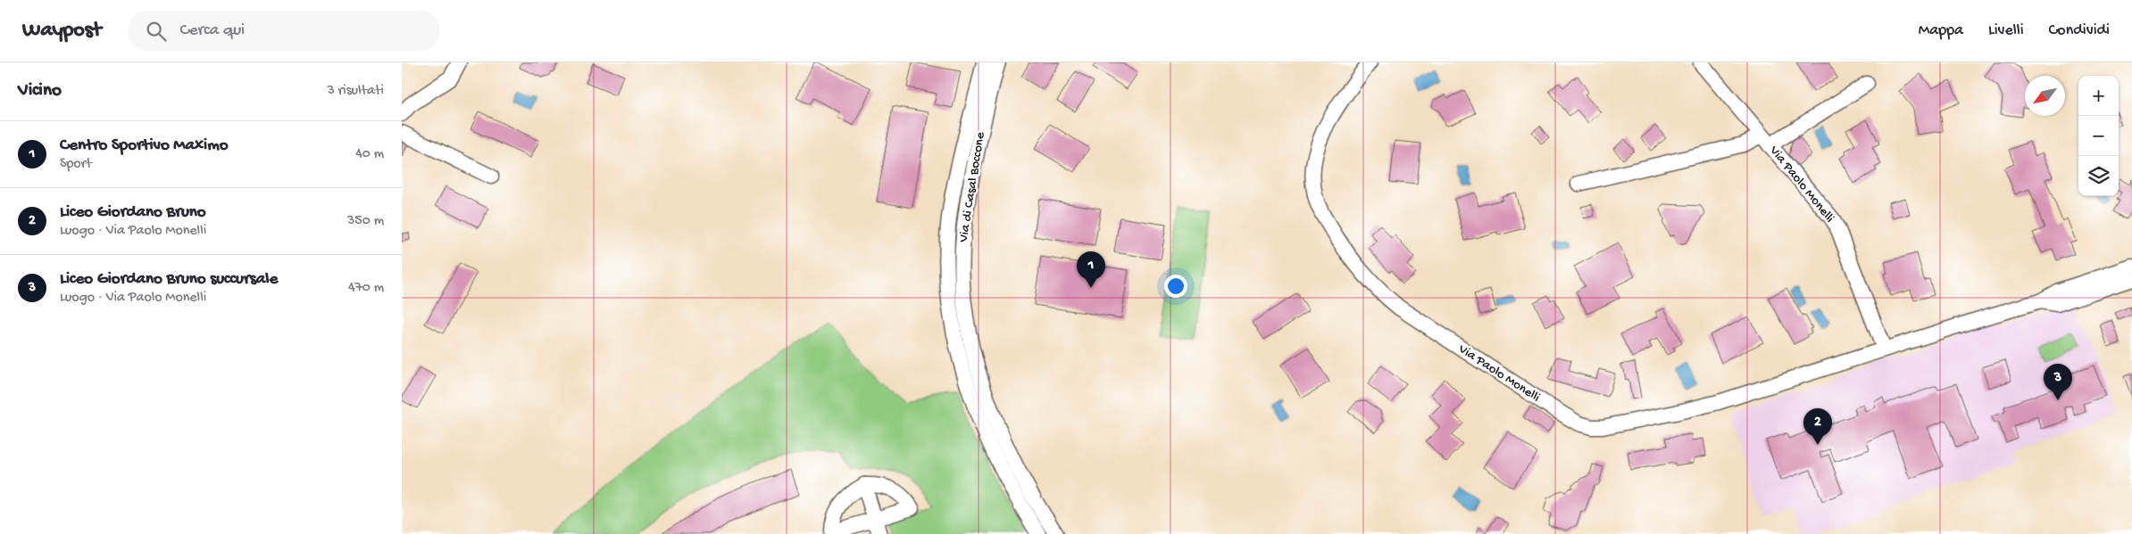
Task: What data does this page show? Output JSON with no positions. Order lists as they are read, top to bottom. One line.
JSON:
{"streets":{"street":["Via Paolo Monelli","Via di Casal Boccone"]},"north":"bottom left","page":{"header":"Waypost","search":"Cerca qui","nav":["Mappa","Livelli","Condividi"],"heading":["Vicino","3 risultati"],"map_buttons":["+","−"],"list":[{"mark":"1","name":"Centro Sportivo Maximo","note":"Sport","value":"40 m"},{"mark":"2","name":"Liceo Giordano Bruno","note":"Luogo · Via Paolo Monelli","value":"350 m"},{"mark":"3","name":"Liceo Giordano Bruno succursale","note":"Luogo · Via Paolo Monelli","value":"470 m"}],"pins":["1","3","2"]}}
